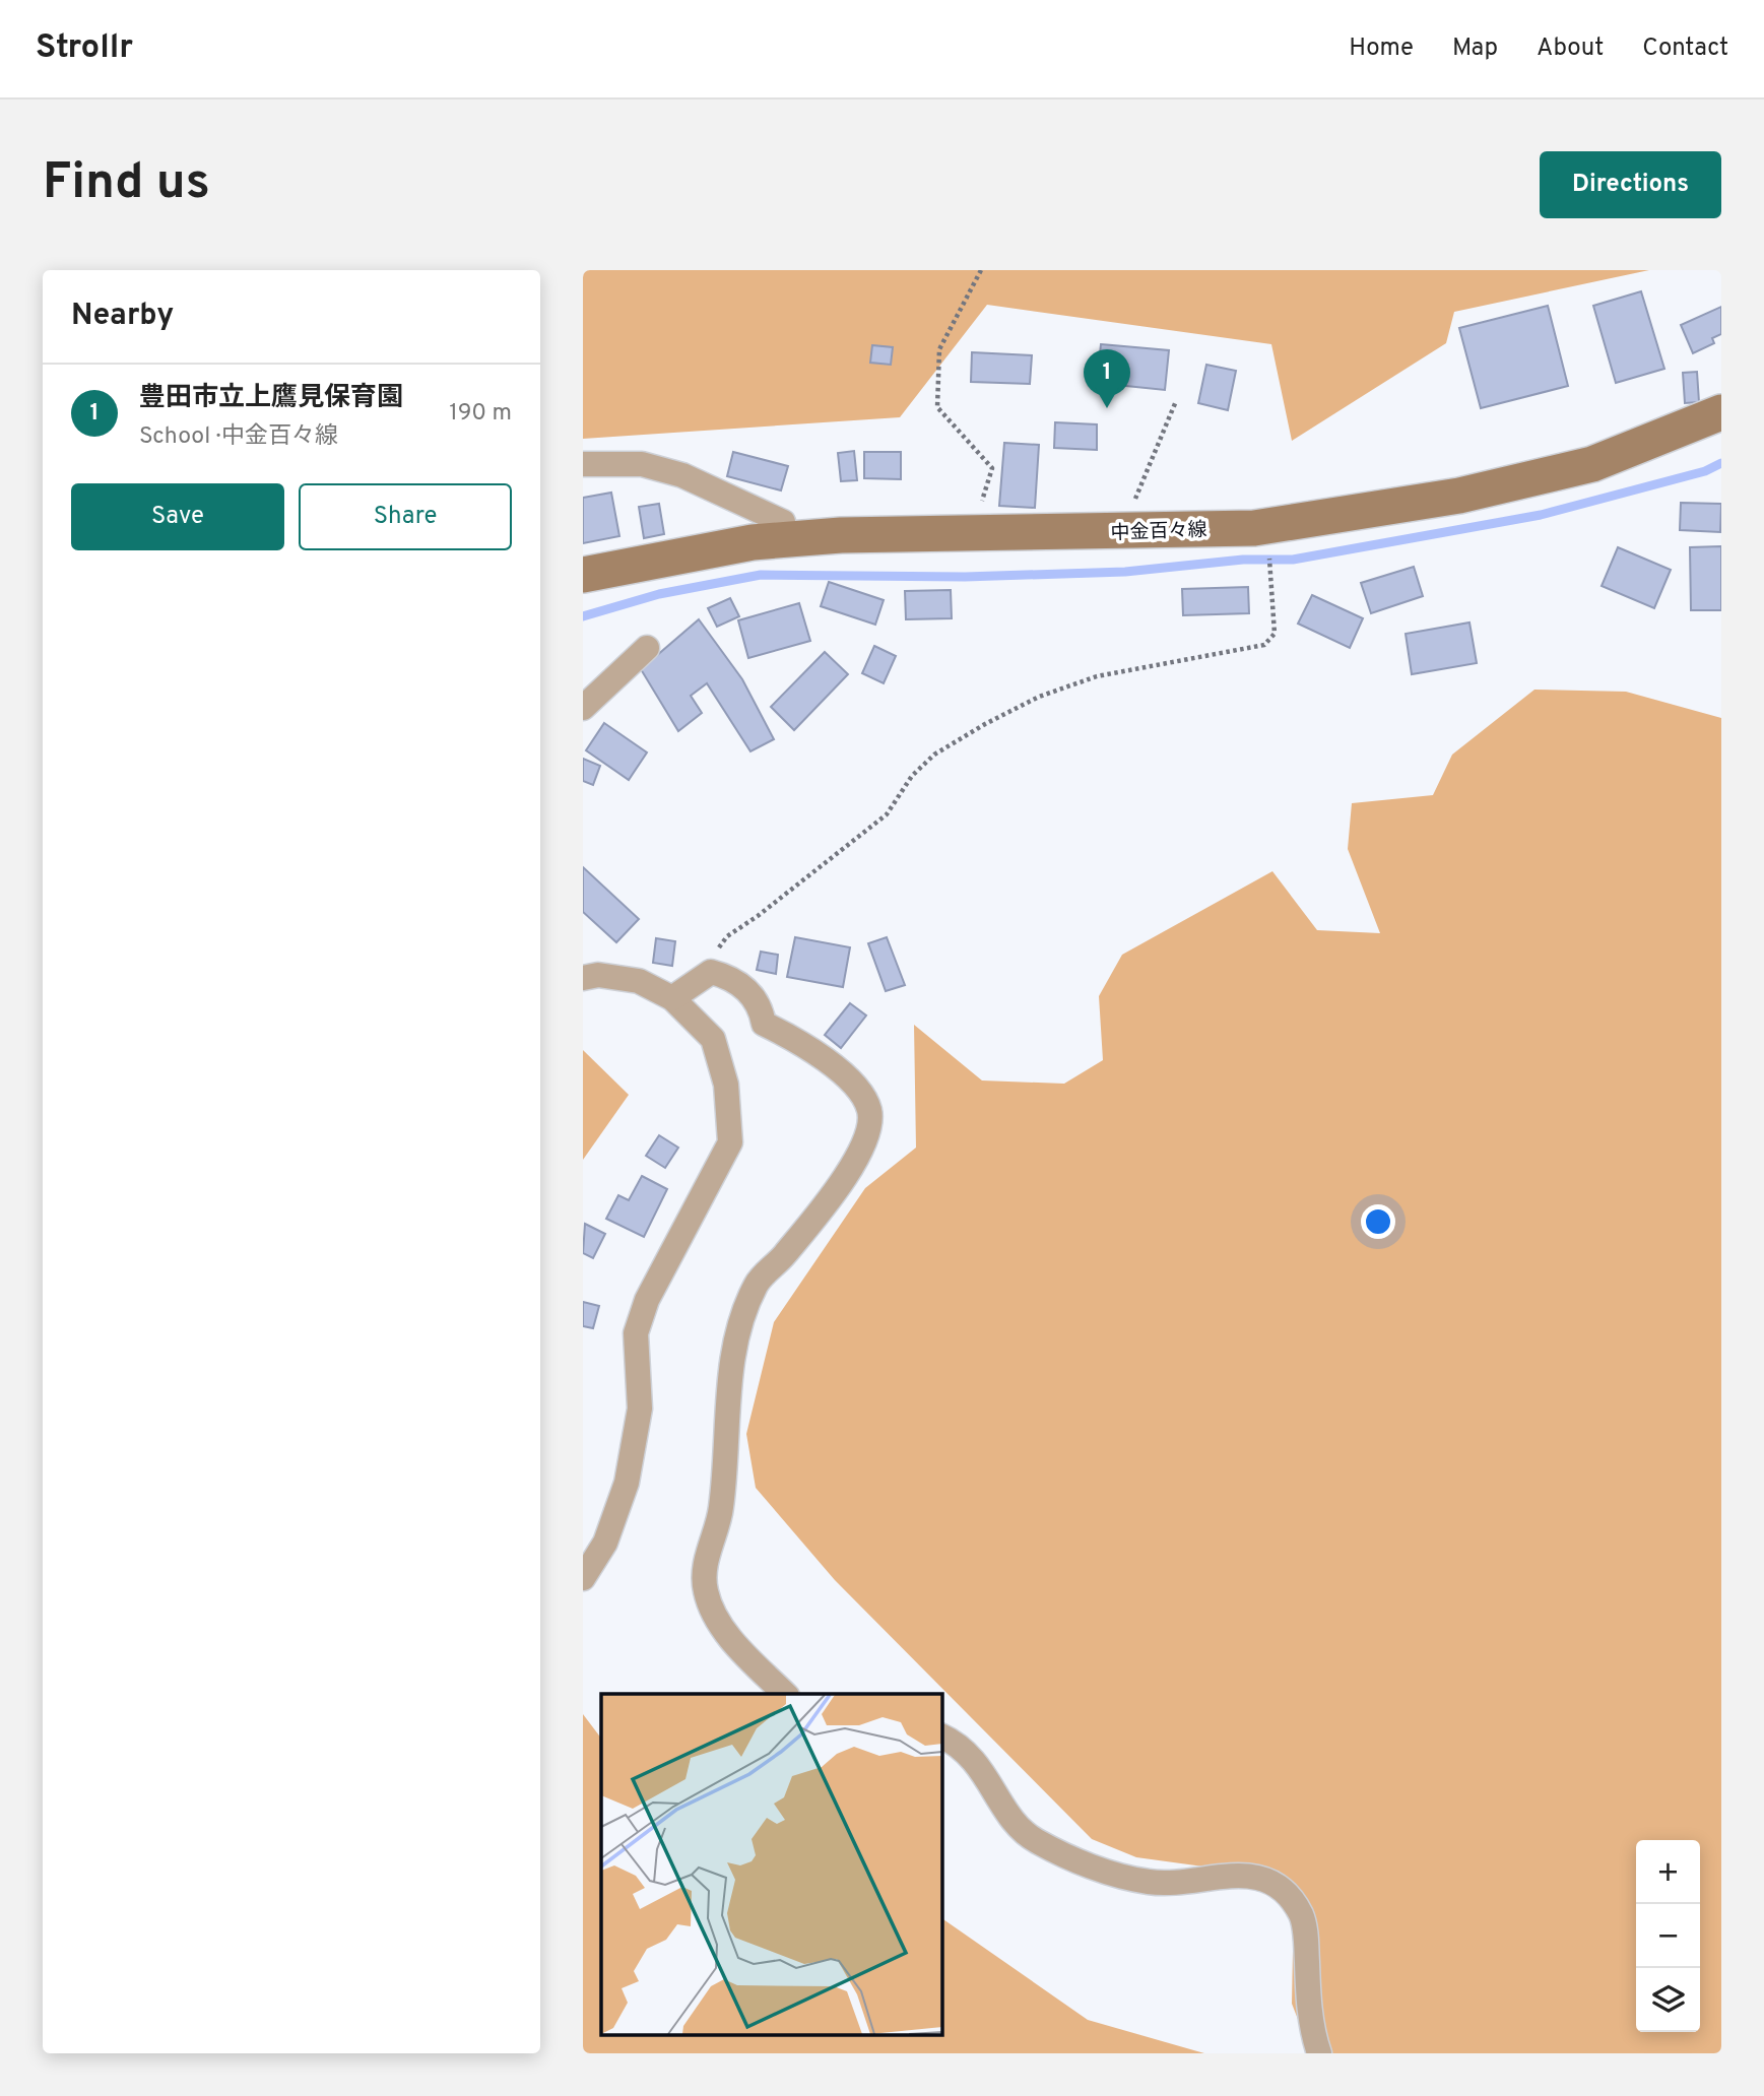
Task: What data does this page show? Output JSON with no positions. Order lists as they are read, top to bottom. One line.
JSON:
{"streets":{"main road":["中金百々線"]},"page":{"header":"Strollr","nav":["Home","Map","About","Contact"],"buttons":["Directions",["Save","Share"]],"title":"Find us","heading":"Nearby","pins":"1","list":[{"mark":"1","name":"豊田市立上鷹見保育園","note":"School · 中金百々線","value":"190 m"}],"map_buttons":["+","−"]}}
